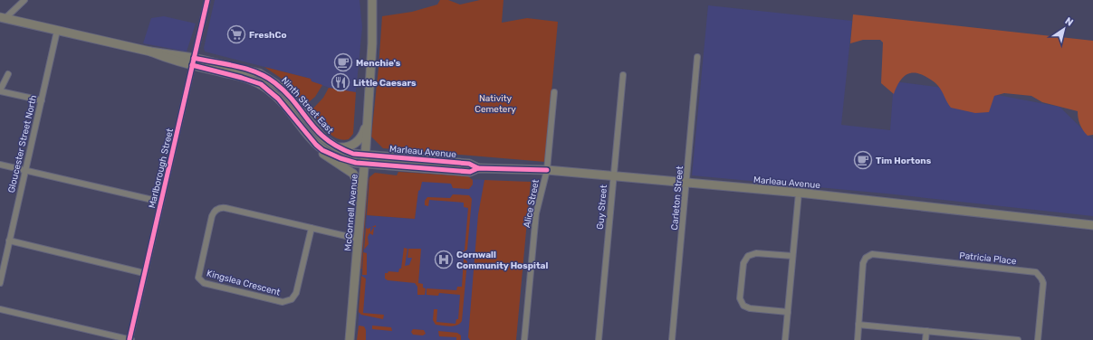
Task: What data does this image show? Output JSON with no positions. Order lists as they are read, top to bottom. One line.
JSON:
{"streets":{"main road":["Ninth Street East","Marleau Avenue","McConnell Avenue"],"street":["Gloucester Street North","Marlborough Street","Carleton Street","Alice Street","Guy Street","Patricia Place","Kingslea Crescent"]},"crossings":[["Ninth Street East","Gloucester Street North"],["Ninth Street East","Marleau Avenue"],["Ninth Street East","Marlborough Street"],["Ninth Street East","McConnell Avenue"],["Marleau Avenue","Carleton Street"],["Marleau Avenue","Alice Street"],["Marleau Avenue","Guy Street"],["Marleau Avenue","McConnell Avenue"],["McConnell Avenue","Kingslea Crescent"]],"parks":["Nativity Cemetery"],"places":{"supermarket":["FreshCo"],"cafe":["Menchie's","Tim Hortons"],"restaurant":["Little Caesars"],"hospital":["Cornwall Community Hospital"]},"north":"top right"}
